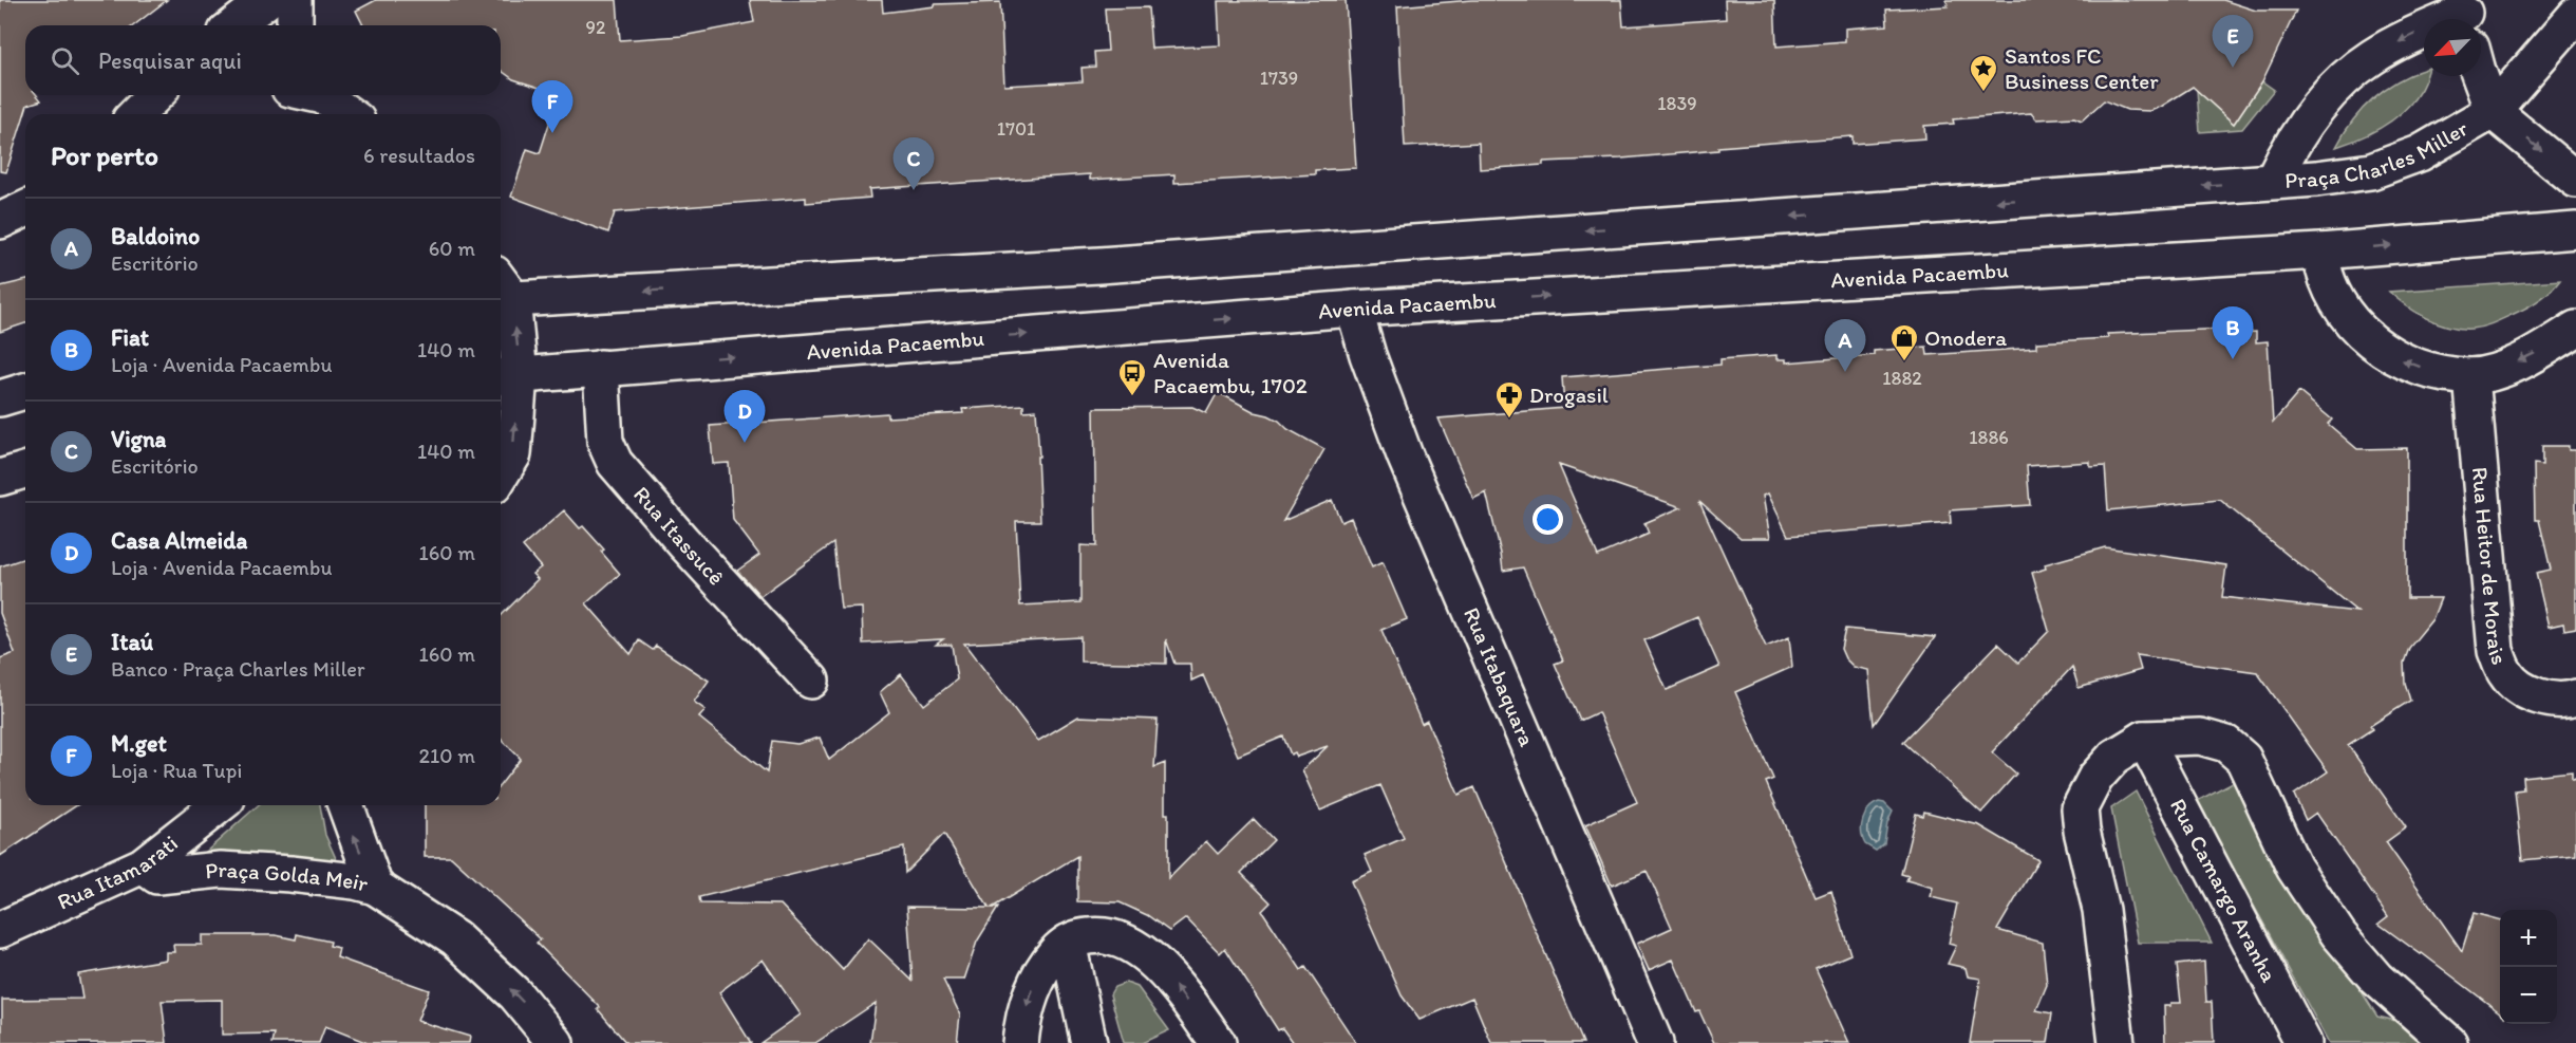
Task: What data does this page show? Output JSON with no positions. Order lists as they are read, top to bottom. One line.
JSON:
{"streets":{"street":["Praça Charles Miller","Avenida Pacaembu","Rua Itassucê","Rua Heitor de Morais","Rua Itabaquara","Rua Itamarati","Praça Golda Meir","Rua Camargo Aranha"]},"crossings":[["Avenida Pacaembu","Rua Itassucê"],["Avenida Pacaembu","Rua Itabaquara"],["Rua Itamarati","Praça Golda Meir"]],"places":{"place":["Santos FC Business Center"],"shop":["Onodera"],"bus stop":["Avenida Pacaembu, 1702"],"pharmacy":["Drogasil"]},"house_numbers":["92","1739","1839","1701","1882","1886"],"north":"bottom left","page":{"pins":["E","F","C","B","A","D"],"search":"Pesquisar aqui","heading":["Por perto","6 resultados"],"list":[{"mark":"A","name":"Baldoino","note":"Escritório","value":"60 m"},{"mark":"B","name":"Fiat","note":"Loja · Avenida Pacaembu","value":"140 m"},{"mark":"C","name":"Vigna","note":"Escritório","value":"140 m"},{"mark":"D","name":"Casa Almeida","note":"Loja · Avenida Pacaembu","value":"160 m"},{"mark":"E","name":"Itaú","note":"Banco · Praça Charles Miller","value":"160 m"},{"mark":"F","name":"M.get","note":"Loja · Rua Tupi","value":"210 m"}],"map_buttons":["+","−"]}}
